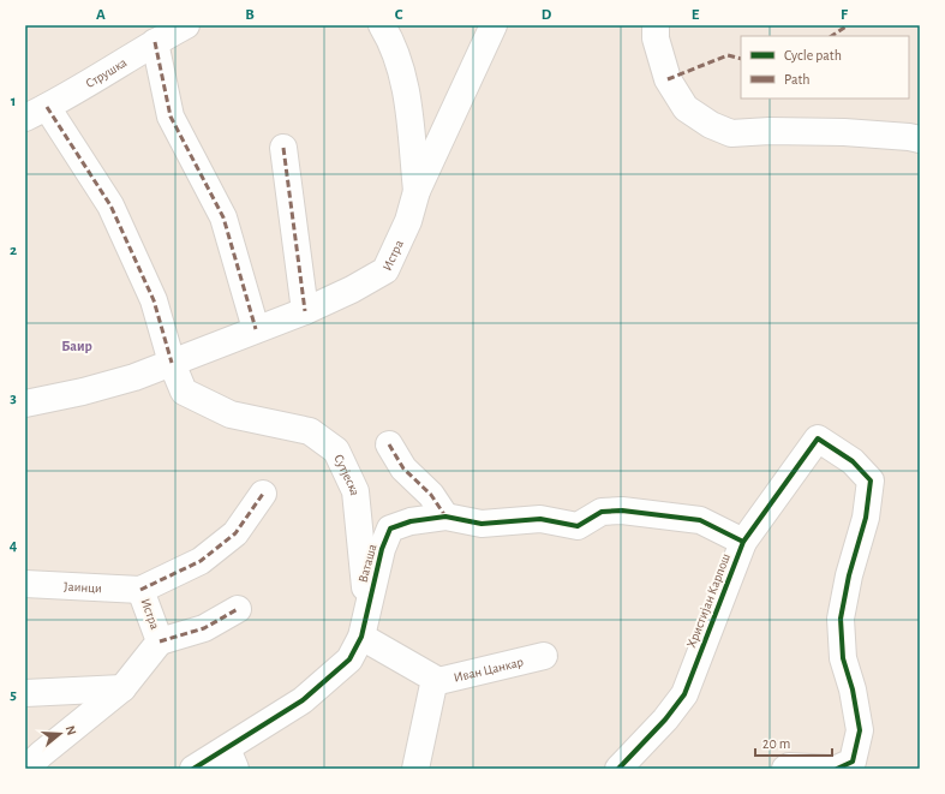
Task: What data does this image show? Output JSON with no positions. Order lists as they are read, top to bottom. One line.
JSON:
{"streets":{"street":["Струшка","Истра","Сутјеска","Ваташа","Јаинци","Христијан Карпош","Иван Цанкар"]},"crossings":[["Истра","Сутјеска"],["Истра","Јаинци"],["Сутјеска","Ваташа"],["Ваташа","Христијан Карпош"],["Ваташа","Иван Цанкар"]],"districts":["Баир"],"legend":["Cycle path","Path"],"scale_bar":"20 m","north":"right","grid":{"columns":["A","B","C","D","E","F"],"rows":["1","2","3","4","5"]}}
